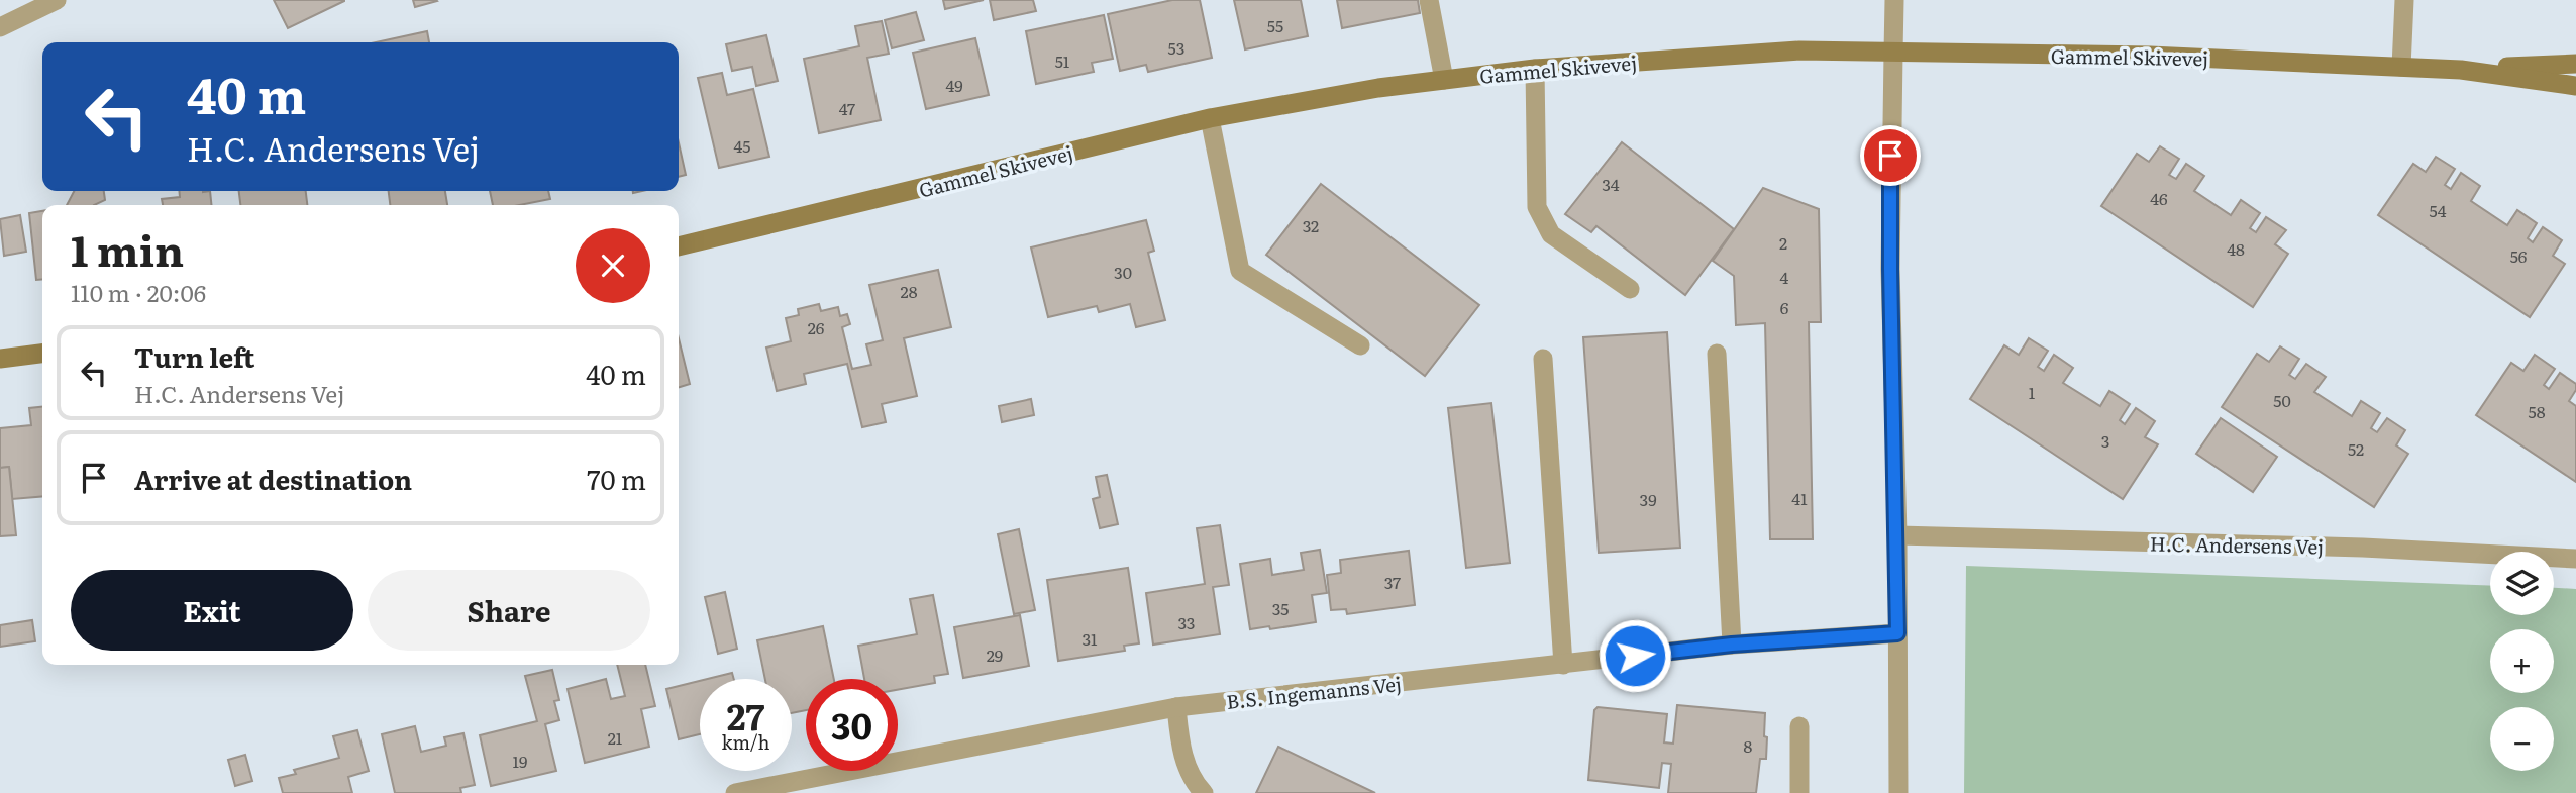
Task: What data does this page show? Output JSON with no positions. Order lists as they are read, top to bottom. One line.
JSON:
{"streets":{"main road":["Gammel Skivevej"],"street":["H.C. Andersens Vej","B.S. Ingemanns Vej"]},"house_numbers":["55","53","51","49","47","45","34","46","54","32","2","48","56","30","4","28","6","26","1","50","58","3","52","41","39","37","35","33","31","29","21","8","19"],"page":{"turn":["40 m","H.C. Andersens Vej"],"heading":["1 min","110 m · 20:06"],"list":[{"name":"Turn left","note":"H.C. Andersens Vej","value":"40 m"},{"name":"Arrive at destination","value":"70 m"}],"map_buttons":["+","−"],"buttons":["Exit","Share"],"speed":"27 km/h","limit":"30"}}
